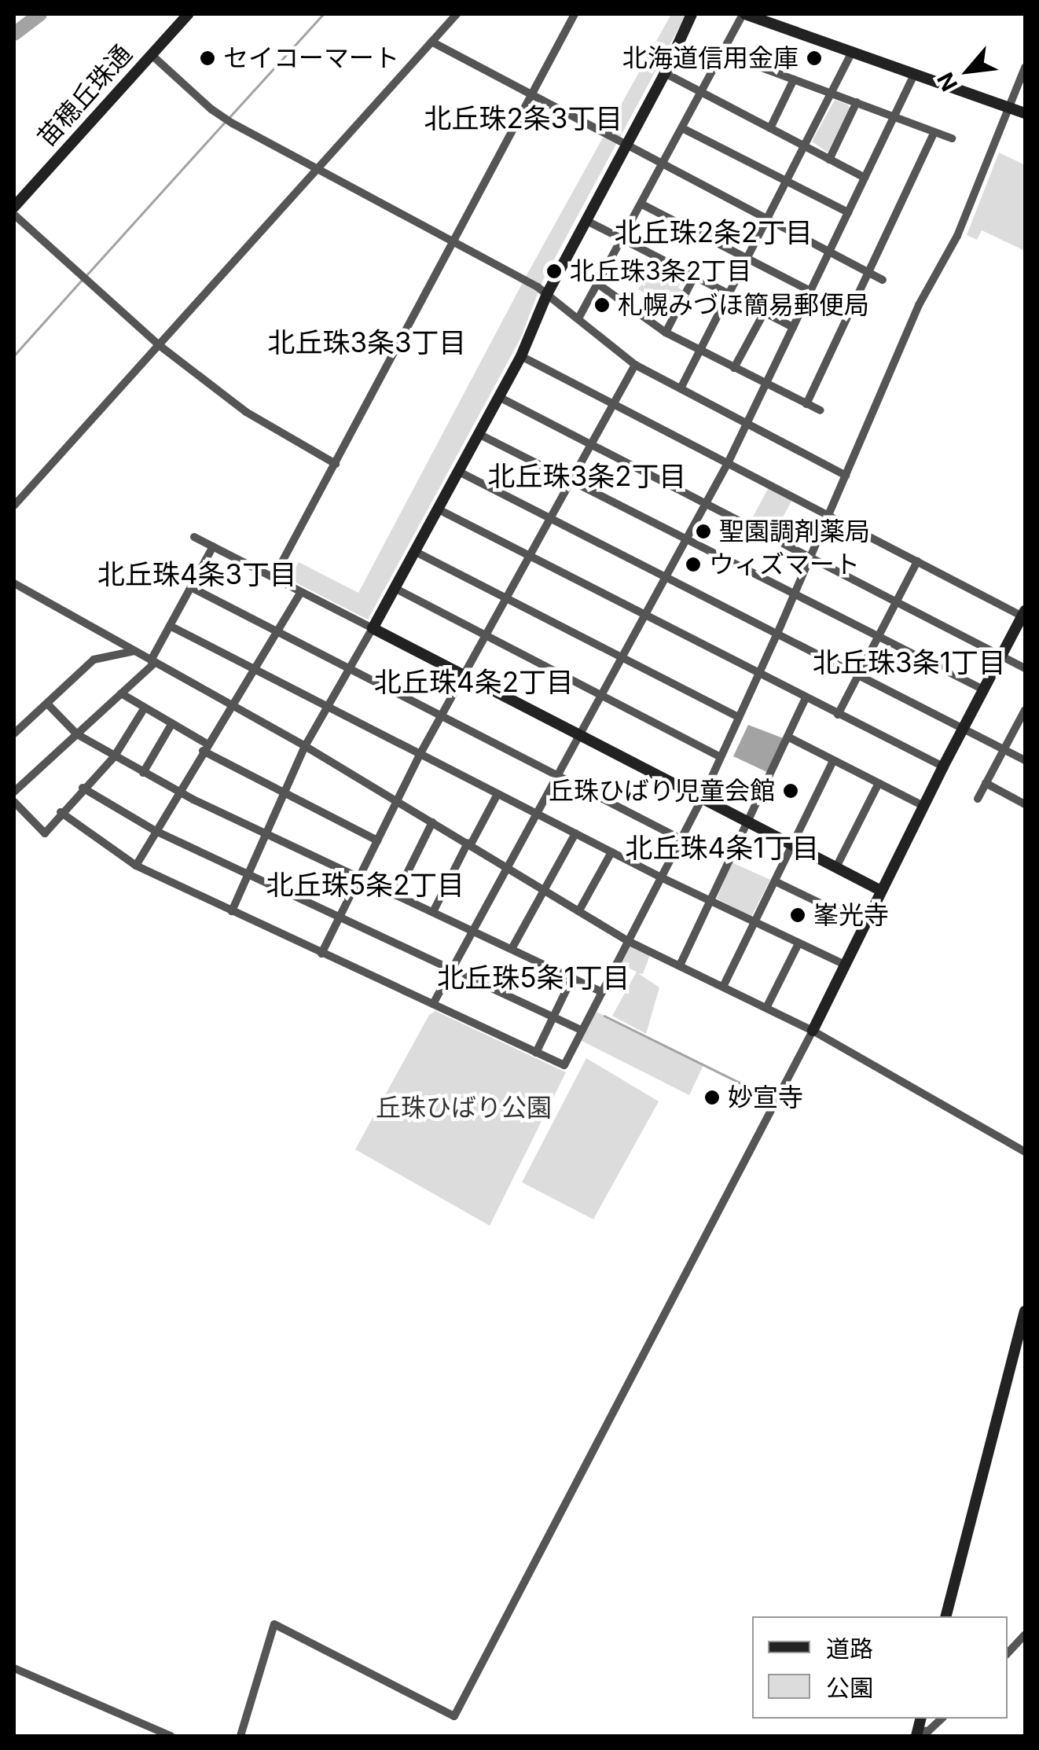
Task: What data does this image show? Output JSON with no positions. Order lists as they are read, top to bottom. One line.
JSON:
{"streets":{"street":["苗穂丘珠通"]},"districts":["北丘珠2条3丁目","北丘珠2条2丁目","北丘珠3条3丁目","北丘珠3条2丁目","北丘珠4条3丁目","北丘珠3条1丁目","北丘珠4条2丁目","北丘珠4条1丁目","北丘珠5条2丁目","北丘珠5条1丁目"],"parks":["丘珠ひばり公園"],"places":["セイコーマート","北海道信用金庫","北丘珠3条2丁目","札幌みづほ簡易郵便局","聖園調剤薬局","ウィズマート","丘珠ひばり児童会館","峯光寺","妙宣寺"],"legend":["道路","公園"],"north":"bottom left"}
